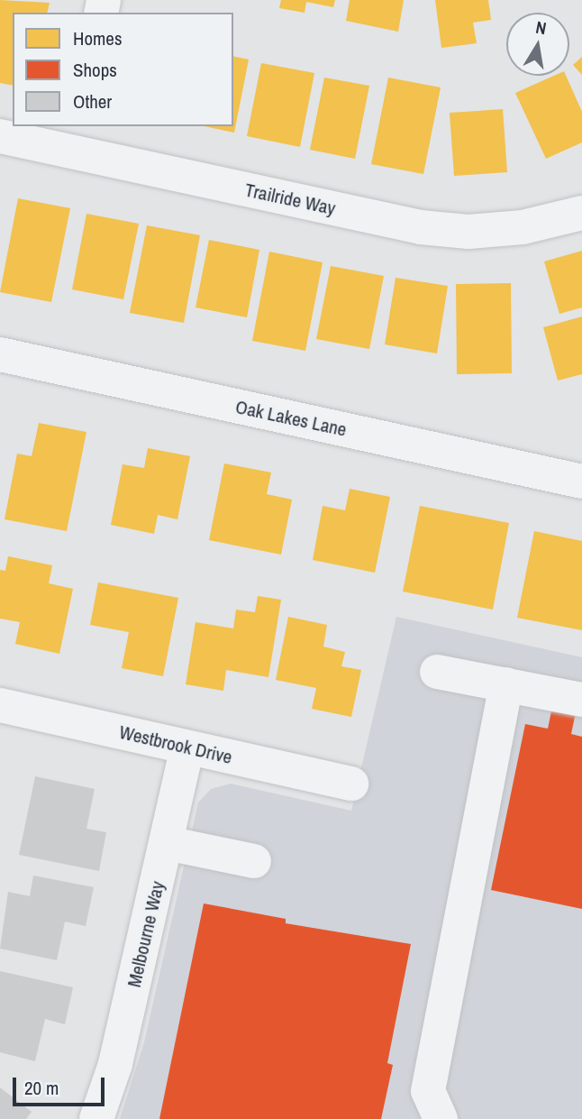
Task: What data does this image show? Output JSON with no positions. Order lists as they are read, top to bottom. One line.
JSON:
{"streets":{"street":["Trailride Way","Oak Lakes Lane","Westbrook Drive","Melbourne Way"]},"crossings":[["Westbrook Drive","Melbourne Way"]],"legend":["Homes","Shops","Other"],"scale_bar":"20 m","north":"top"}
